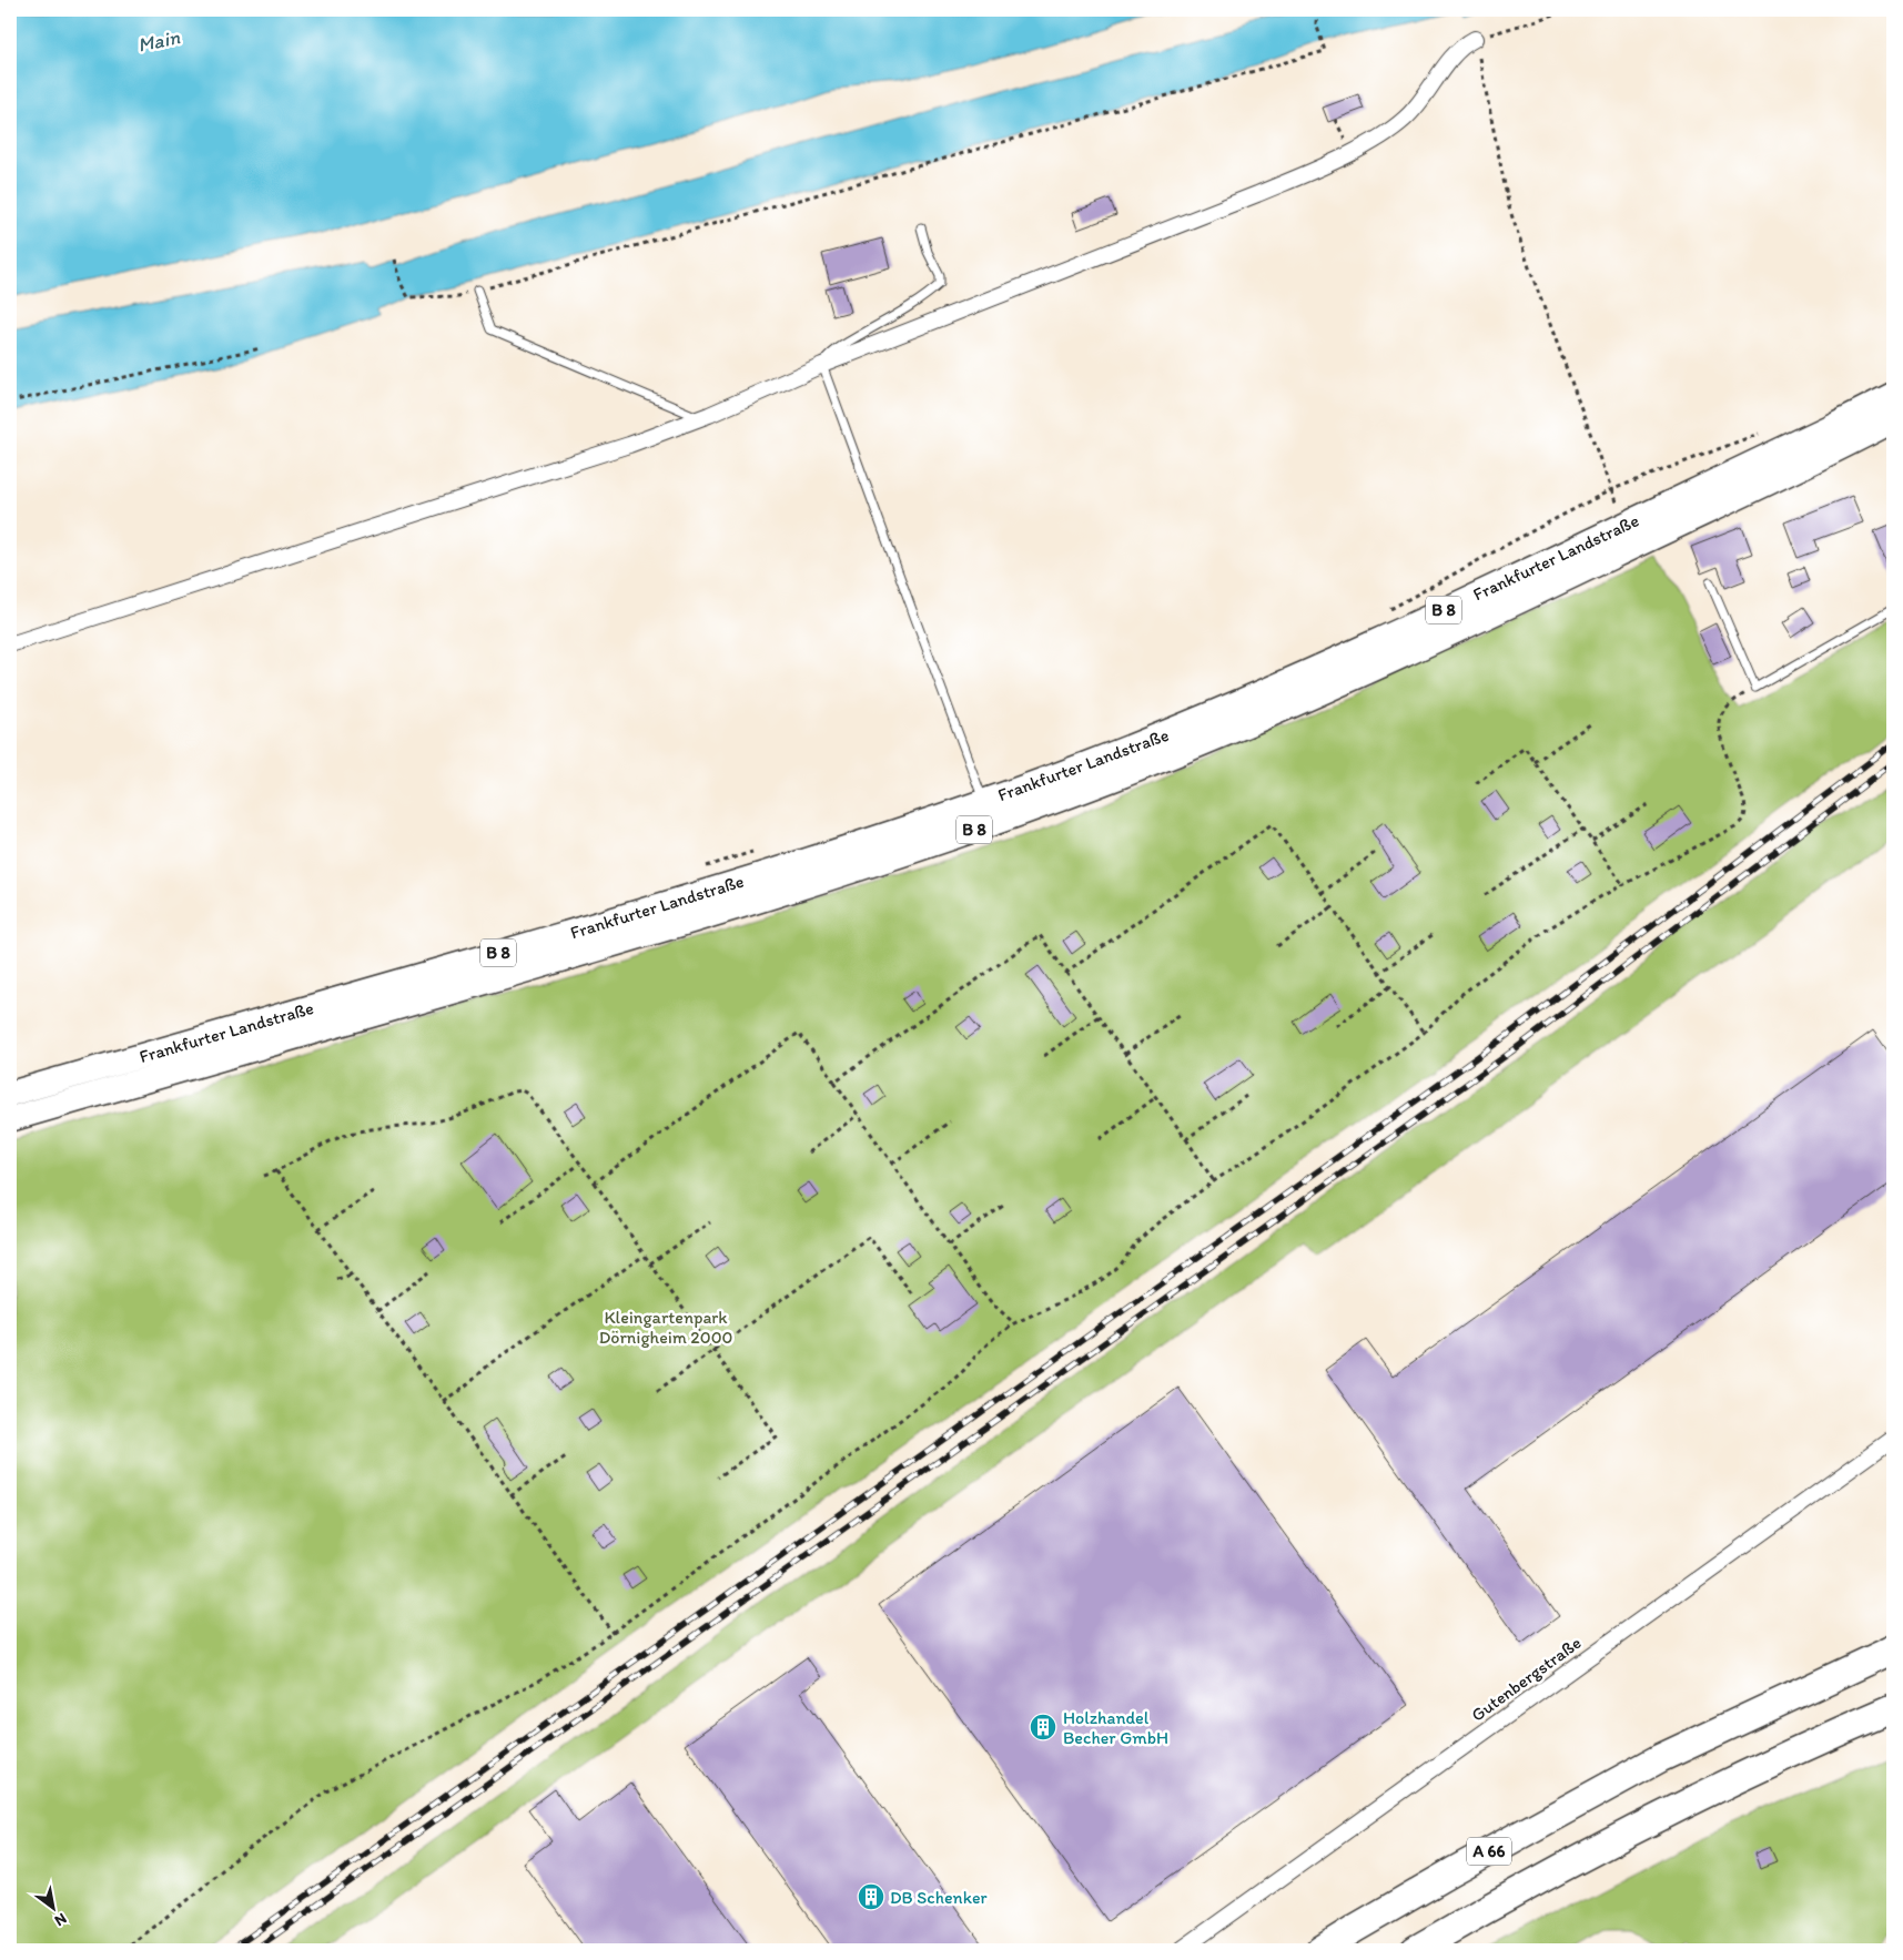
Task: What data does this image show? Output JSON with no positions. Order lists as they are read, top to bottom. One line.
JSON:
{"streets":{"highway":["A 66"],"main road":["Frankfurter Landstraße","B 8"],"street":["Gutenbergstraße"]},"water":["Main"],"parks":["Kleingartenpark Dörnigheim 2000"],"places":{"building":["Holzhandel Becher GmbH","DB Schenker"]},"north":"bottom right"}
